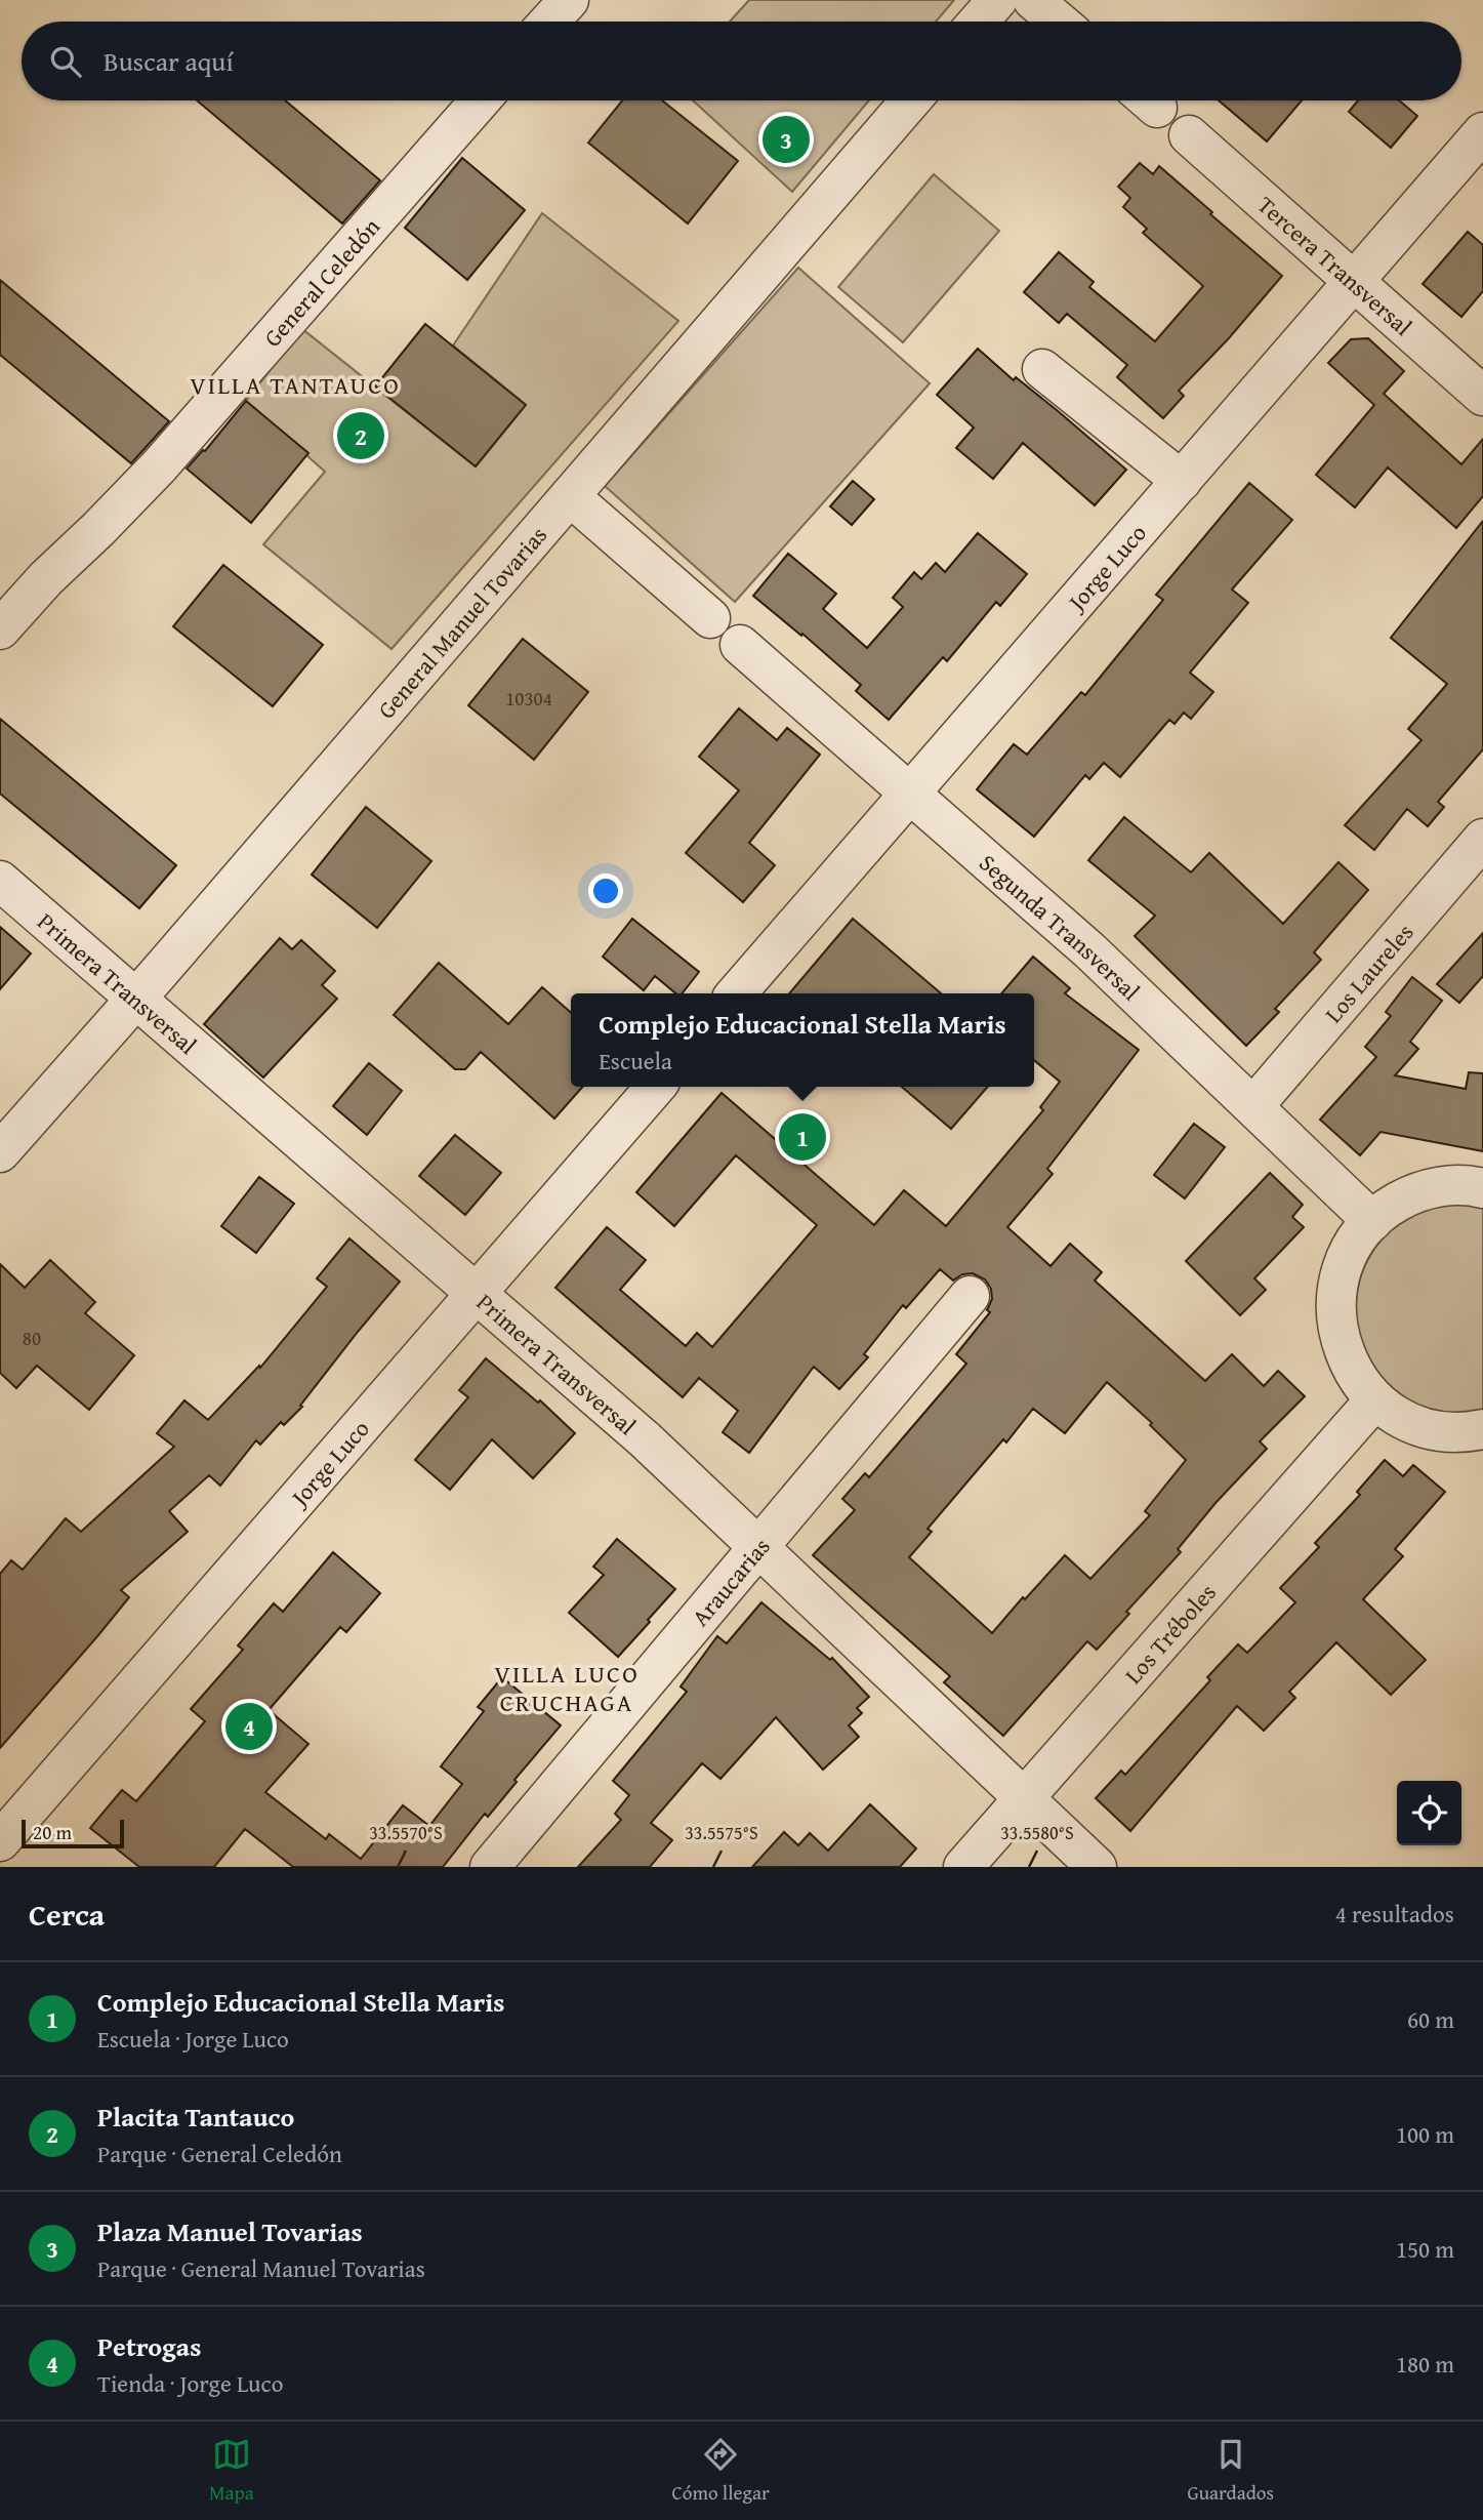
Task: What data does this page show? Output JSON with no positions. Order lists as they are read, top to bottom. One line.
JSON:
{"streets":{"street":["Tercera Transversal","General Celedón","Jorge Luco","General Manuel Tovarias","Segunda Transversal","Los Laureles","Primera Transversal","Araucarias","Los Tréboles"]},"crossings":[["Tercera Transversal","Jorge Luco"],["Jorge Luco","Segunda Transversal"],["Jorge Luco","Primera Transversal"],["General Manuel Tovarias","Primera Transversal"],["Segunda Transversal","Los Laureles"],["Primera Transversal","Araucarias"],["Primera Transversal","Los Tréboles"]],"districts":["VILLA TANTAUCO","VILLA LUCO CRUCHAGA"],"house_numbers":["10304","80"],"scale_bar":"20 m","page":{"search":"Buscar aquí","pins":["3","2","1","4"],"popup":["Complejo Educacional Stella Maris","Escuela"],"scale":"20 m","heading":["Cerca","4 resultados"],"list":[{"mark":"1","name":"Complejo Educacional Stella Maris","note":"Escuela · Jorge Luco","value":"60 m"},{"mark":"2","name":"Placita Tantauco","note":"Parque · General Celedón","value":"100 m"},{"mark":"3","name":"Plaza Manuel Tovarias","note":"Parque · General Manuel Tovarias","value":"150 m"},{"mark":"4","name":"Petrogas","note":"Tienda · Jorge Luco","value":"180 m"}],"nav":["Mapa","Cómo llegar","Guardados"]},"coordinates":["33.5570°S","33.5575°S","33.5580°S"]}
